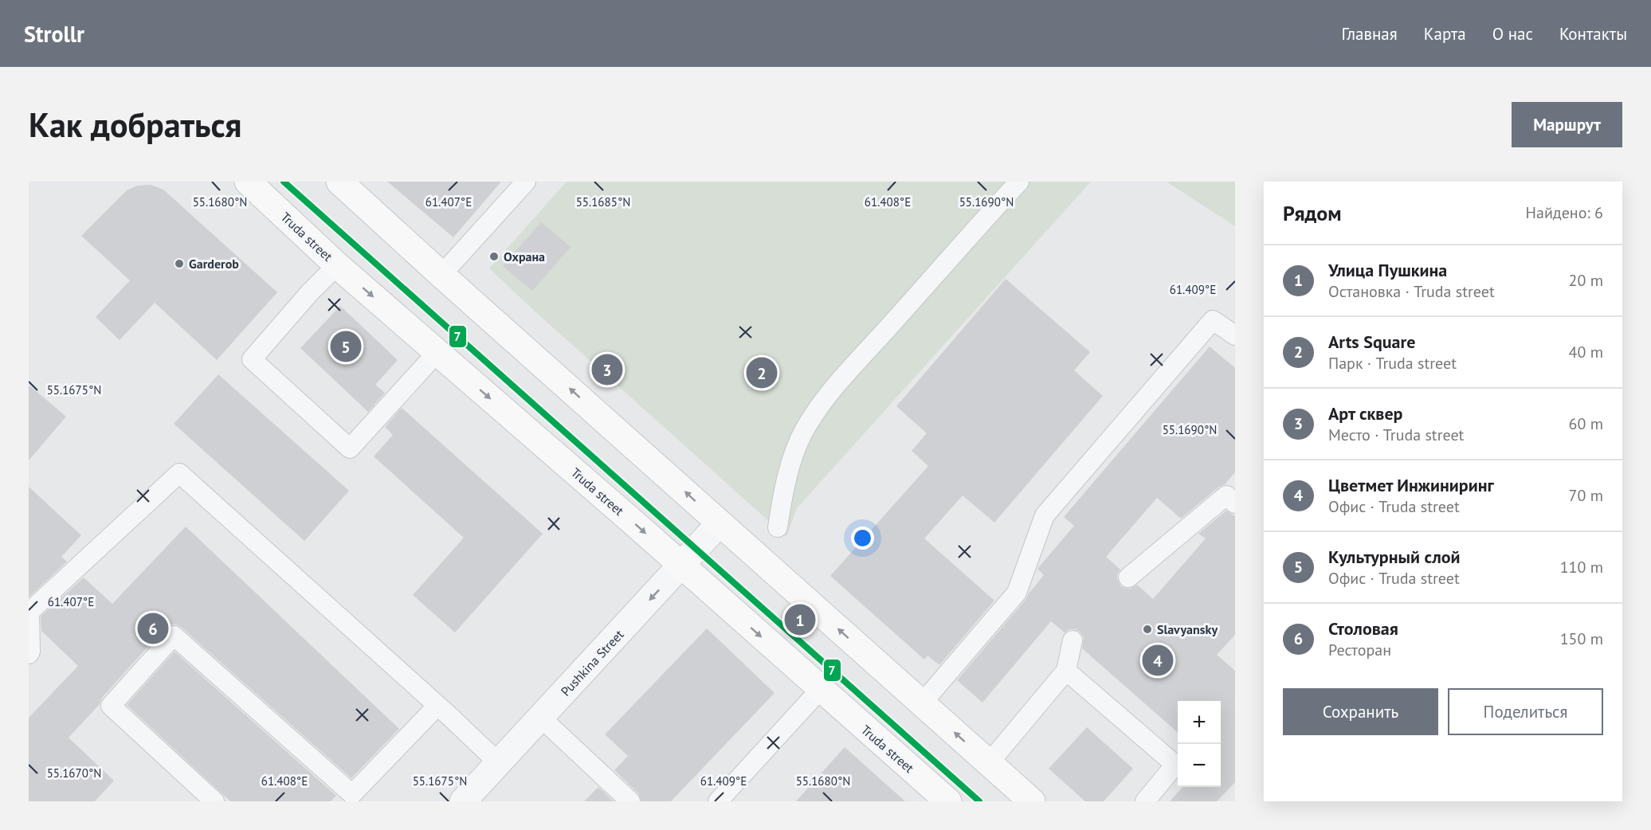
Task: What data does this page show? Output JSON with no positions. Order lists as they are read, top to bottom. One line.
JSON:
{"streets":{"main road":["Truda street"],"street":["Pushkina Street"]},"crossings":[["Truda street","Pushkina Street"]],"one_way":["Pushkina Street"],"places":["Охрана","Garderob","Slavyansky"],"lines":["transit line 7"],"page":{"header":"Strollr","nav":["Главная","Карта","О нас","Контакты"],"buttons":["Маршрут",["Сохранить","Поделиться"]],"title":"Как добраться","heading":["Рядом","Найдено: 6"],"list":[{"mark":"1","name":"Улица Пушкина","note":"Остановка · Truda street","value":"20 m"},{"mark":"2","name":"Arts Square","note":"Парк · Truda street","value":"40 m"},{"mark":"3","name":"Арт сквер","note":"Место · Truda street","value":"60 m"},{"mark":"4","name":"Цветмет Инжиниринг","note":"Офис · Truda street","value":"70 m"},{"mark":"5","name":"Культурный слой","note":"Офис · Truda street","value":"110 m"},{"mark":"6","name":"Столовая","note":"Ресторан","value":"150 m"}],"pins":["5","3","2","1","6","4"],"map_buttons":["+","−"]},"coordinates":["55.1680°N","61.407°E","55.1685°N","61.408°E","55.1690°N","61.409°E","55.1675°N","55.1670°N"]}
